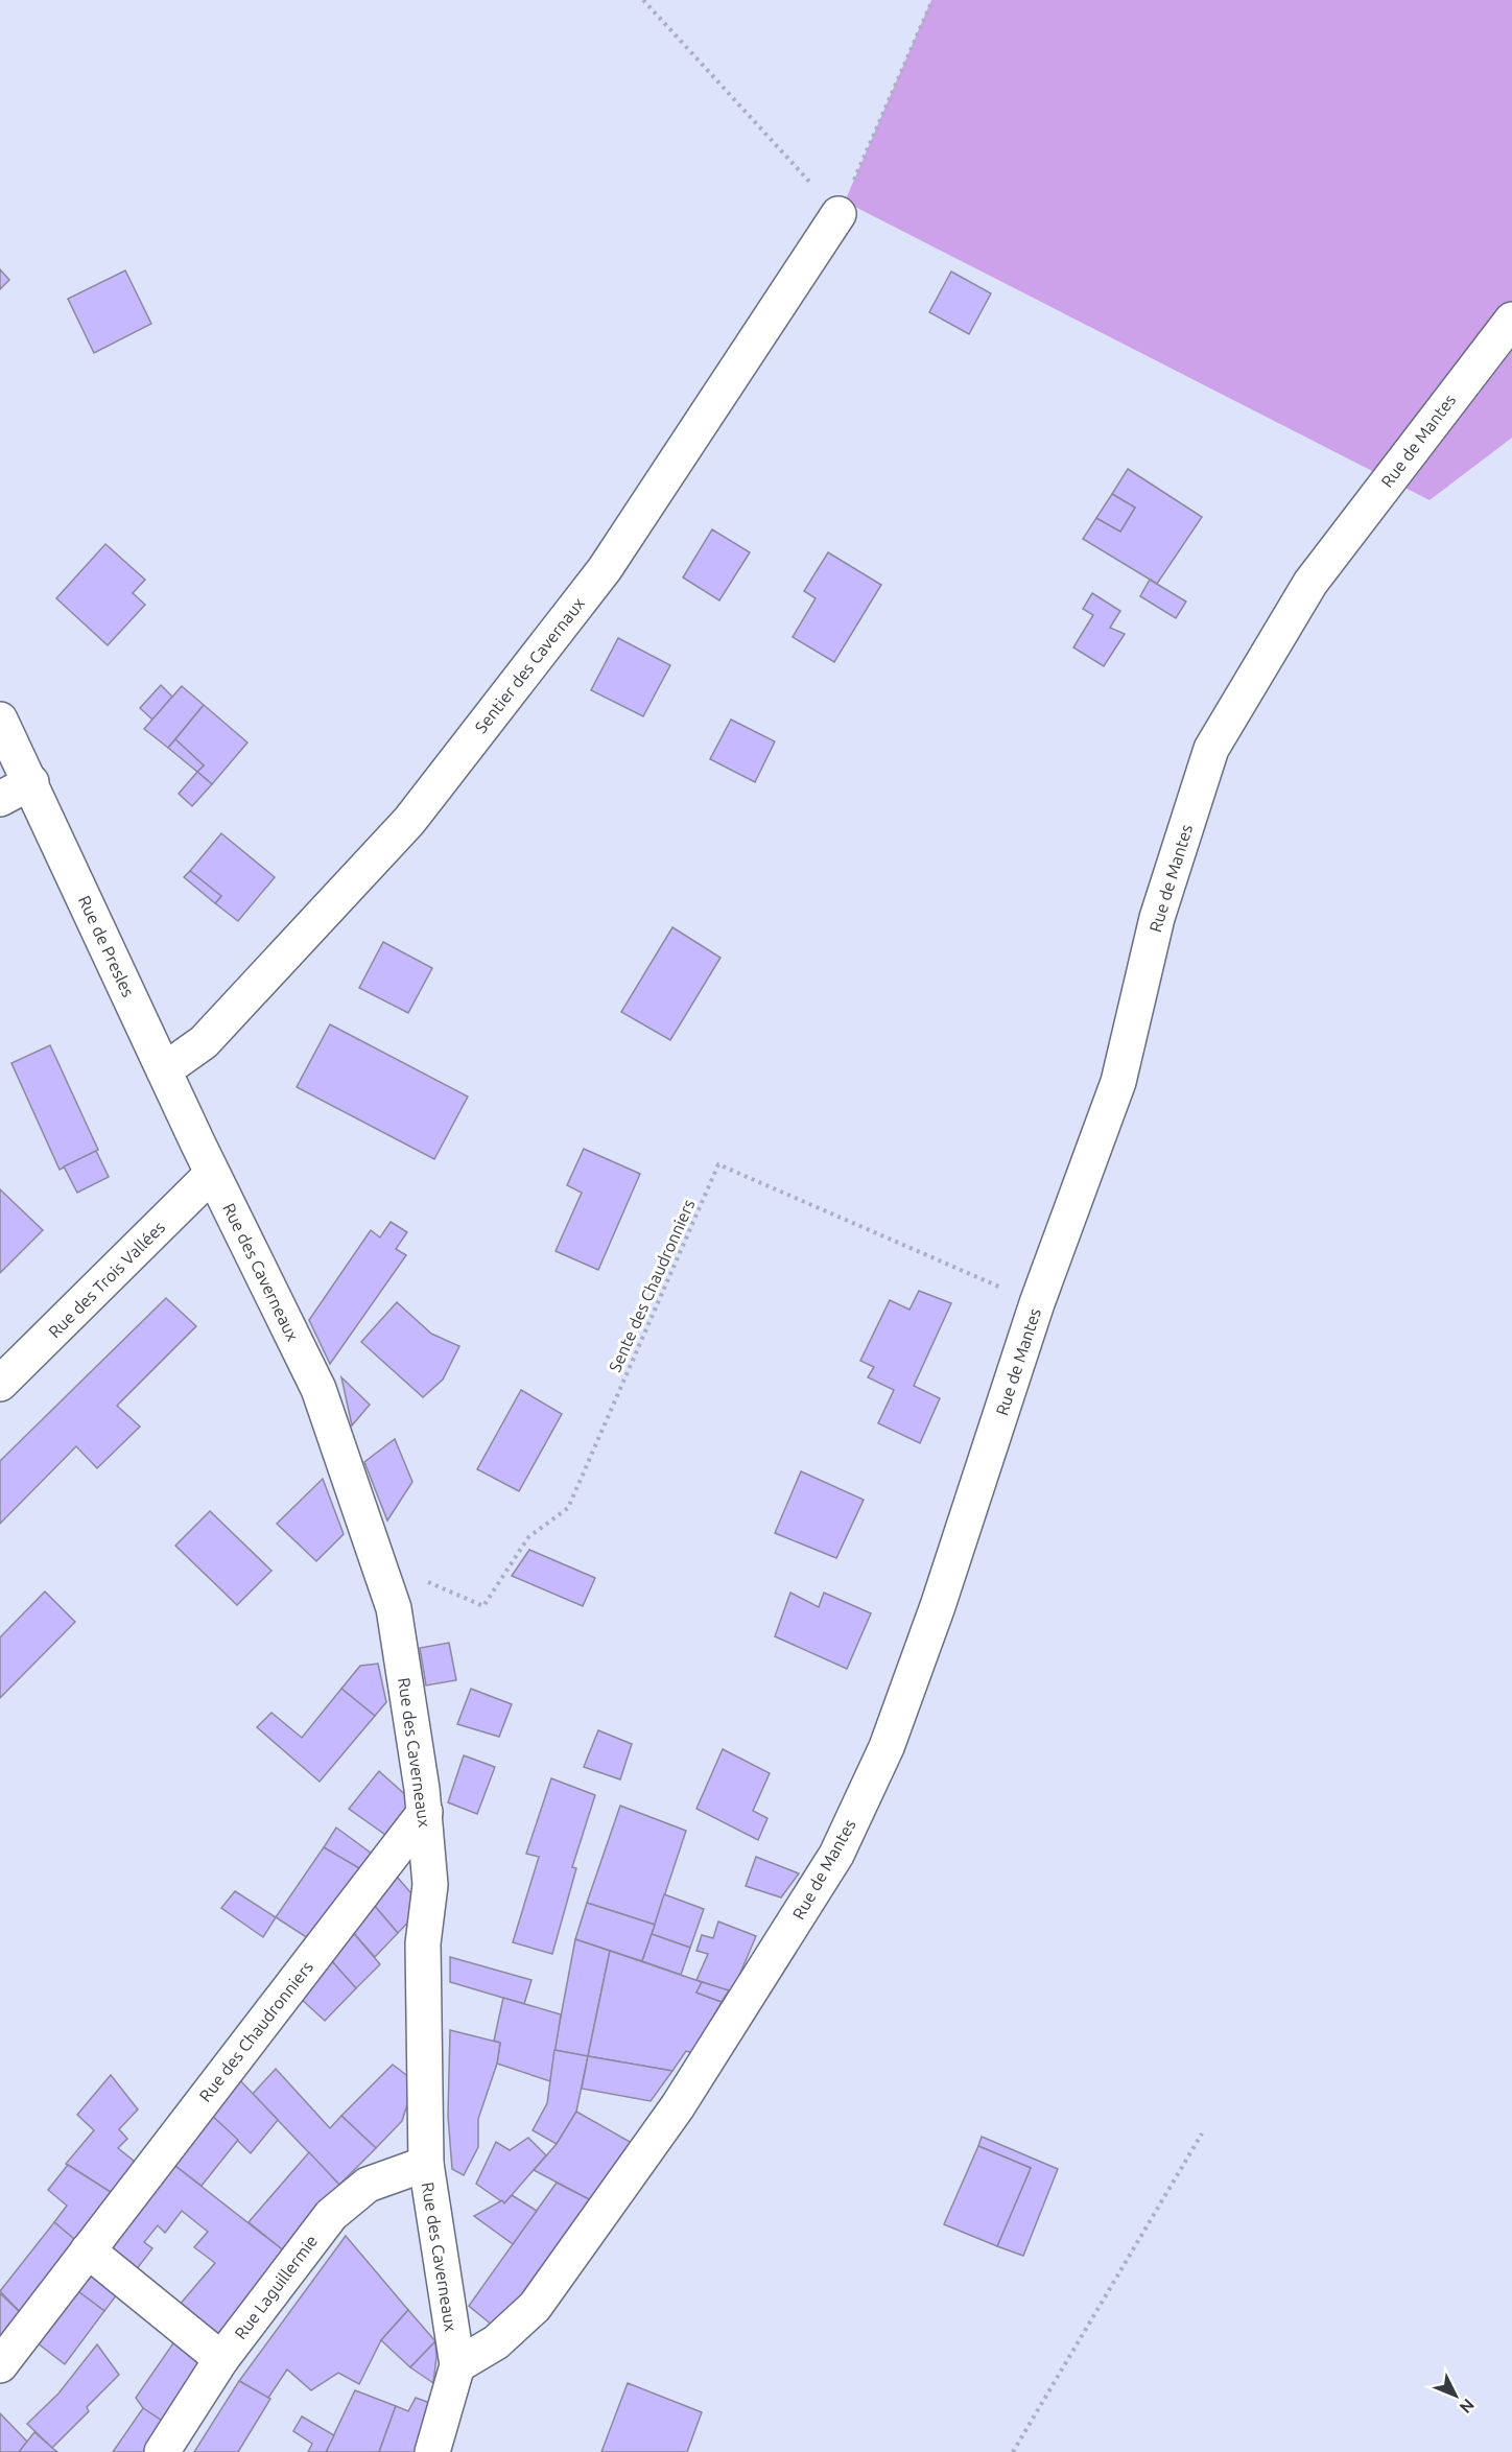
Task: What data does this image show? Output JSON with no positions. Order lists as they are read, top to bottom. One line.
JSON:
{"streets":{"street":["Rue de Mantes","Sentier des Cavernaux","Rue de Presles","Rue des Caverneaux","Rue des Trois Vallées","Rue des Chaudronniers","Rue Laguillermie"],"path":["Sente des Chaudronniers"]},"crossings":[["Rue de Mantes","Rue des Caverneaux"],["Rue de Mantes","Sente des Chaudronniers"],["Sentier des Cavernaux","Rue de Presles"],["Rue de Presles","Rue des Caverneaux"],["Rue de Presles","Rue des Trois Vallées"],["Rue des Caverneaux","Rue des Trois Vallées"],["Rue des Caverneaux","Sente des Chaudronniers"],["Rue des Caverneaux","Rue des Chaudronniers"],["Rue des Caverneaux","Rue Laguillermie"]],"north":"bottom right"}
